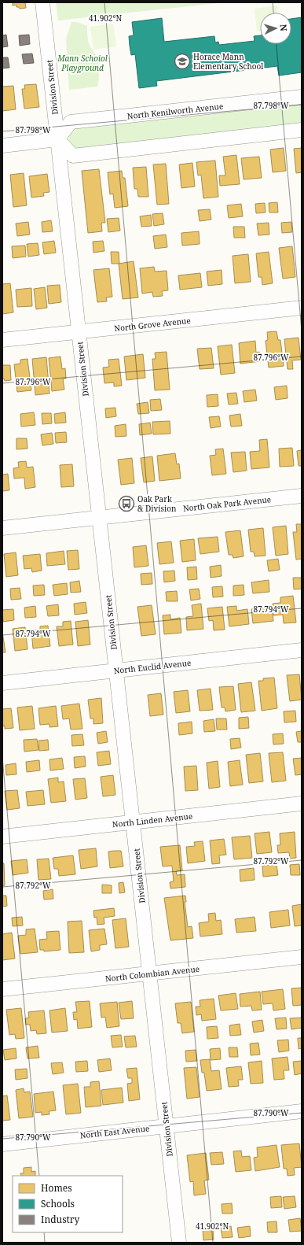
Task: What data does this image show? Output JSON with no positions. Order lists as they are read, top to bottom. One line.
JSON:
{"streets":{"street":["Division Street","North Kenilworth Avenue","North Grove Avenue","North Oak Park Avenue","North Euclid Avenue","North Linden Avenue","North Colombian Avenue","North East Avenue"]},"crossings":[["Division Street","North Kenilworth Avenue"],["Division Street","North Grove Avenue"],["Division Street","North Oak Park Avenue"],["Division Street","North Euclid Avenue"],["Division Street","North Linden Avenue"],["Division Street","North Colombian Avenue"],["Division Street","North East Avenue"]],"parks":["Mann Schoiol Playground"],"places":{"school or university":["Horace Mann Elementary School"],"bus stop":["Oak Park & Division"]},"legend":["Homes","Schools","Industry"],"north":"right","coordinates":["41.902°N","87.798°W","87.796°W","87.794°W","87.792°W","87.790°W"]}
